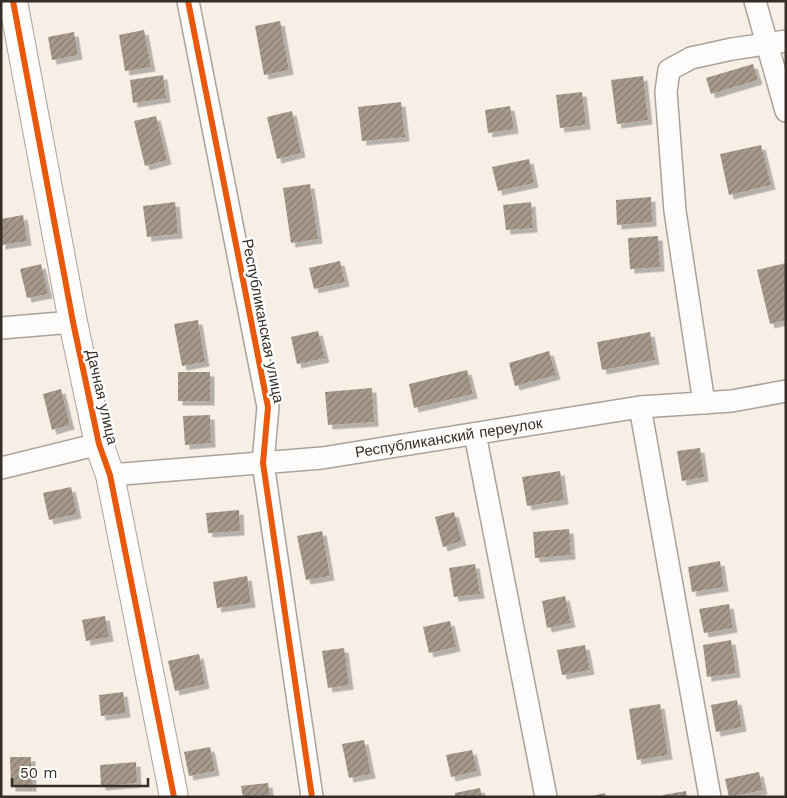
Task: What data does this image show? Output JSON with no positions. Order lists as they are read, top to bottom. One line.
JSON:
{"streets":{"street":["Республиканская улица","Дачная улица","Республиканский переулок"]},"crossings":[["Республиканская улица","Республиканский переулок"],["Дачная улица","Республиканский переулок"]],"scale_bar":"50 m"}
